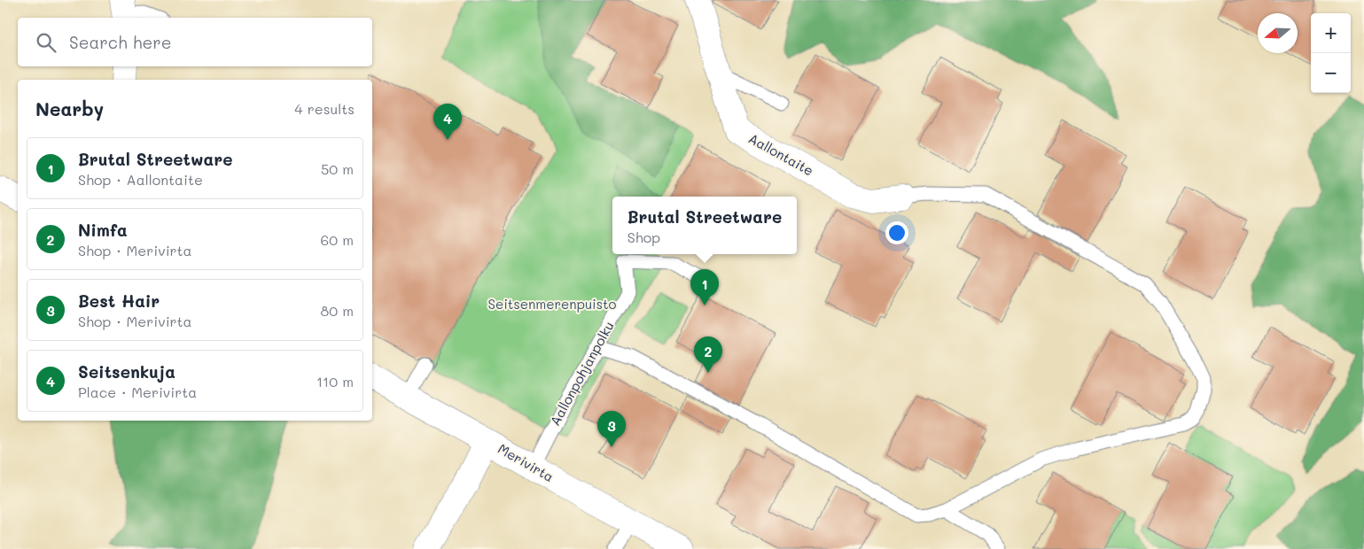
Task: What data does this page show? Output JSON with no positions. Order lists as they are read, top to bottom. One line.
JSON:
{"streets":{"street":["Aallontaite","Merivirta"],"lane":["Aallonpohjanpolku"]},"crossings":[["Aallonpohjanpolku","Merivirta"]],"parks":["Seitsenmerenpuisto"],"north":"left","page":{"map_buttons":["+","−"],"search":"Search here","heading":["Nearby","4 results"],"pins":["4","1","2","3"],"list":[{"mark":"1","name":"Brutal Streetware","note":"Shop · Aallontaite","value":"50 m"},{"mark":"2","name":"Nimfa","note":"Shop · Merivirta","value":"60 m"},{"mark":"3","name":"Best Hair","note":"Shop · Merivirta","value":"80 m"},{"mark":"4","name":"Seitsenkuja","note":"Place · Merivirta","value":"110 m"}],"popup":["Brutal Streetware","Shop"]}}
